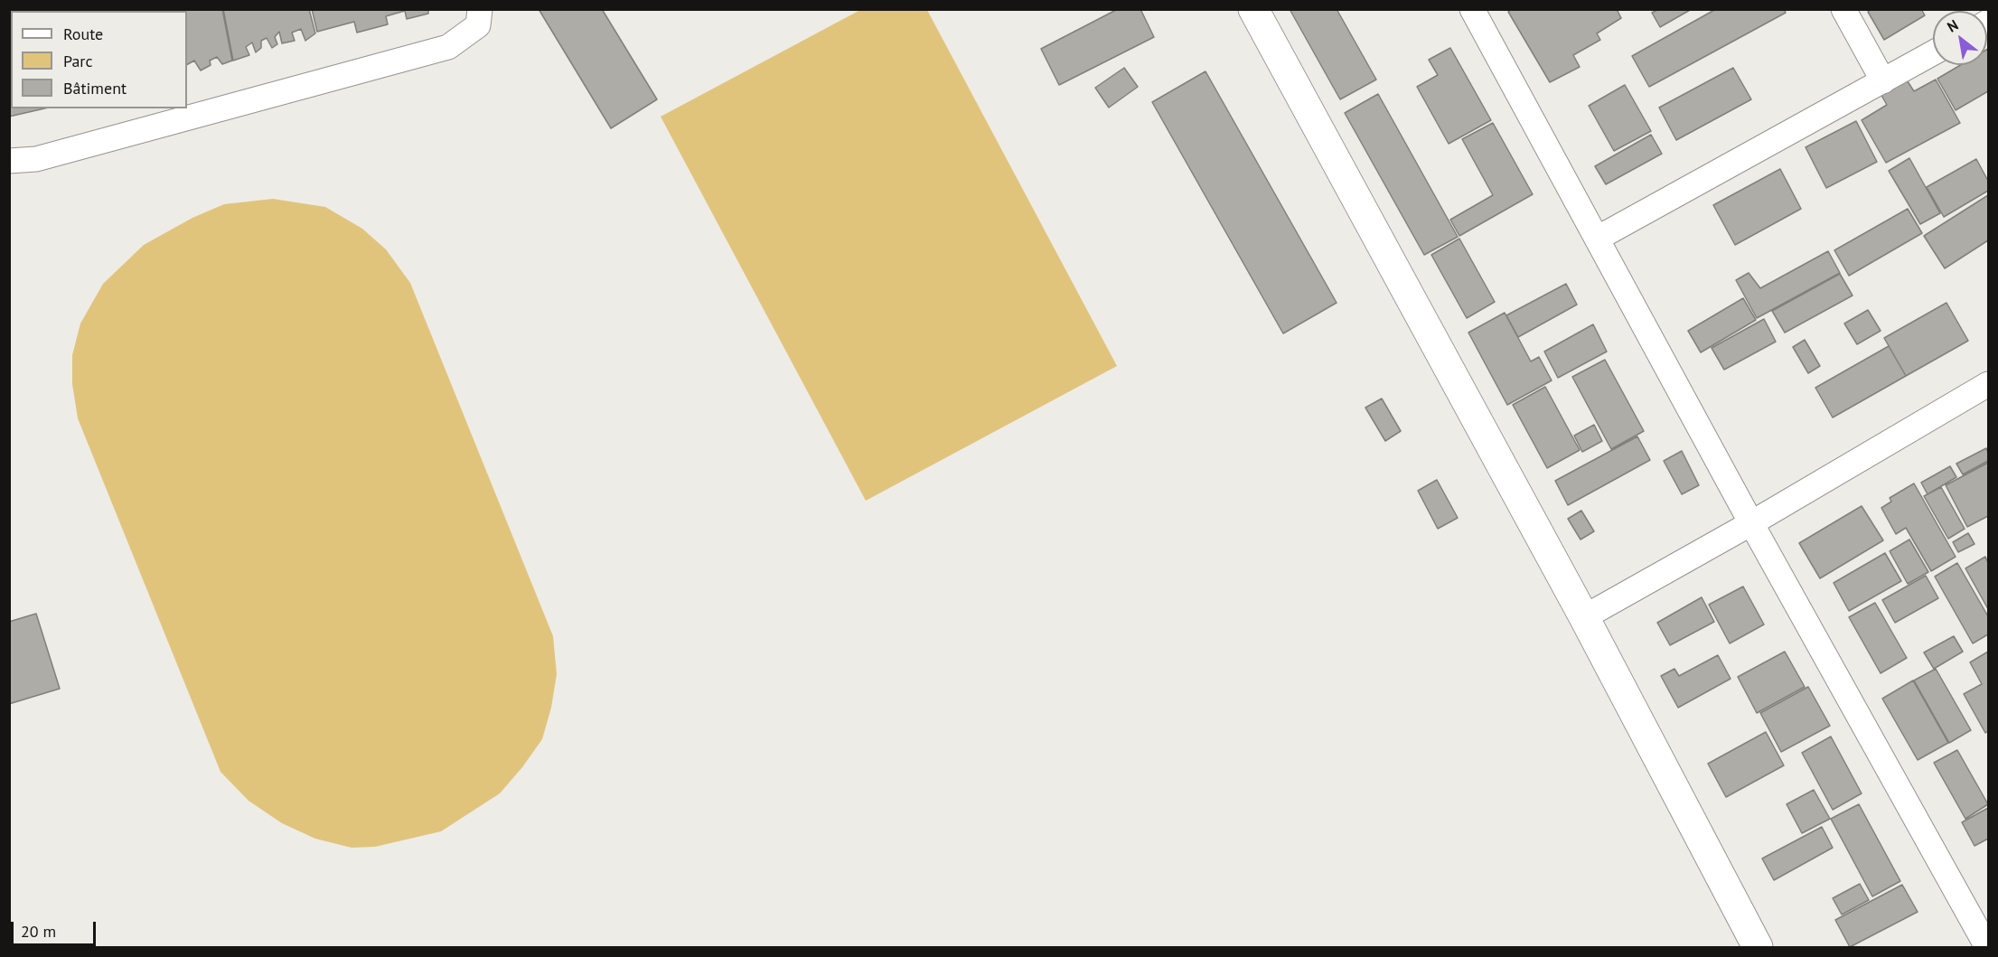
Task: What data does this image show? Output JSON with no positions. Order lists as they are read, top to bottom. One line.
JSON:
{"legend":["Route","Parc","Bâtiment"],"scale_bar":"20 m","north":"top left"}
